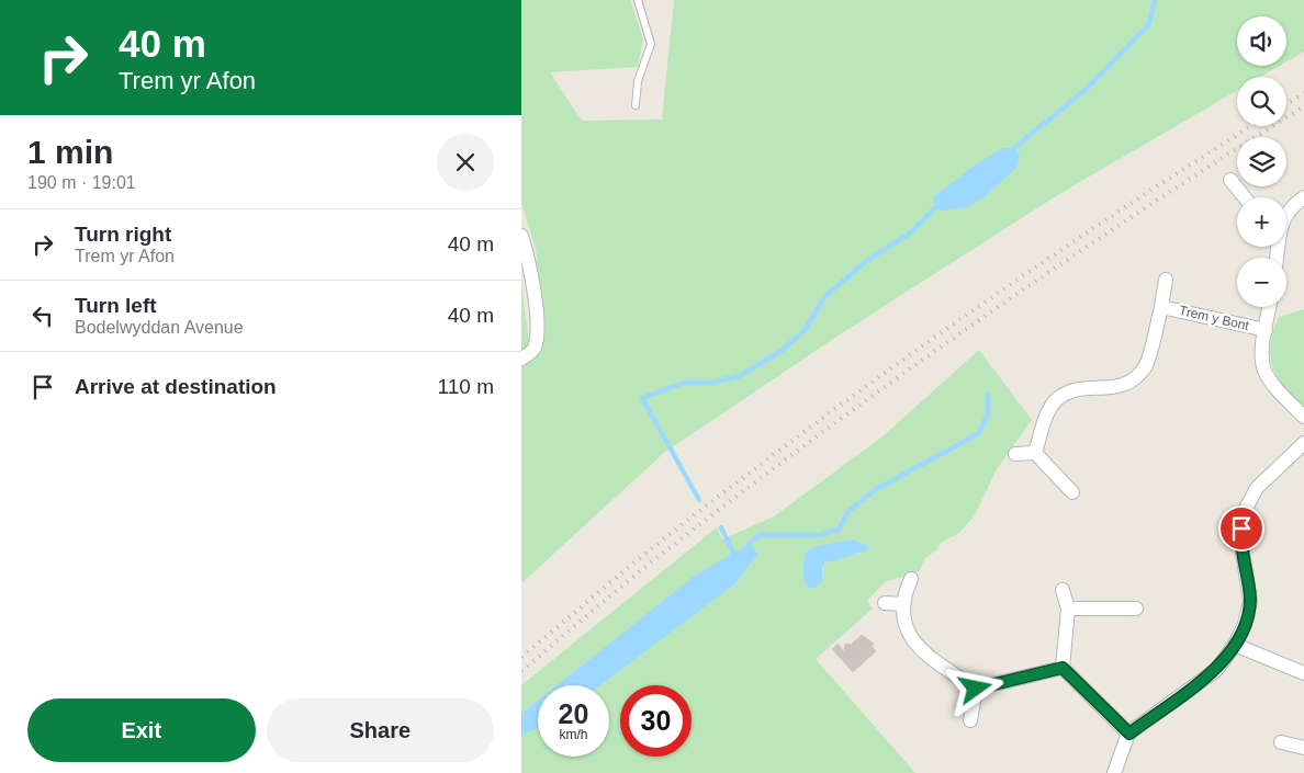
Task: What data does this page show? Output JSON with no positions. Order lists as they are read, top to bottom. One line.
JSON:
{"streets":{"street":["Trem y Bont"]},"page":{"turn":["40 m","Trem yr Afon"],"map_buttons":["+","−"],"heading":["1 min","190 m · 19:01"],"list":[{"name":"Turn right","note":"Trem yr Afon","value":"40 m"},{"name":"Turn left","note":"Bodelwyddan Avenue","value":"40 m"},{"name":"Arrive at destination","value":"110 m"}],"speed":"20 km/h","limit":"30","buttons":["Exit","Share"]}}
